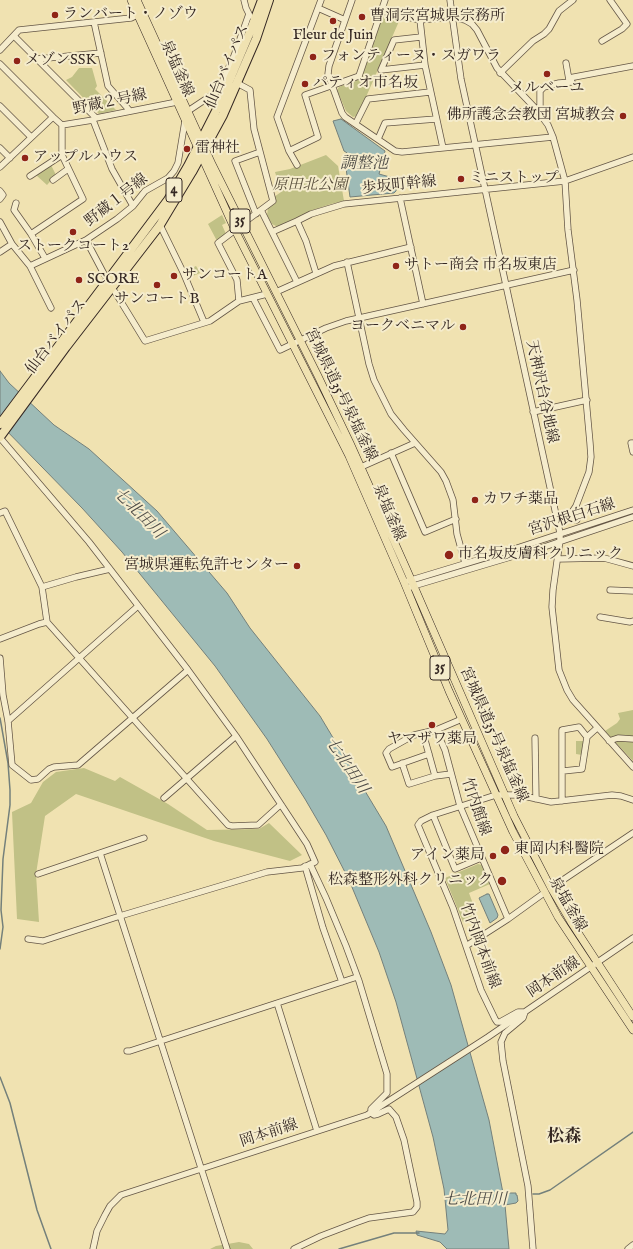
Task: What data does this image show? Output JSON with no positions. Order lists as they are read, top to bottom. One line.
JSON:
{"streets":{"highway":["仙台バイパス","4"],"main road":["泉塩釜線","35","宮城県道35号泉塩釜線"],"street":["野蔵２号線","歩坂町幹線","野蔵１号線","天神沢台谷地線","宮沢根白石線","竹内館線","竹内岡本前線","岡本前線"]},"crossings":[["仙台バイパス","泉塩釜線"],["仙台バイパス","35"],["仙台バイパス","宮城県道35号泉塩釜線"],["泉塩釜線","野蔵２号線"],["泉塩釜線","野蔵１号線"],["泉塩釜線","35"],["泉塩釜線","宮城県道35号泉塩釜線"],["泉塩釜線","宮沢根白石線"],["泉塩釜線","竹内岡本前線"],["泉塩釜線","岡本前線"],["歩坂町幹線","天神沢台谷地線"],["35","宮城県道35号泉塩釜線"],["天神沢台谷地線","宮沢根白石線"],["宮城県道35号泉塩釜線","宮沢根白石線"],["宮城県道35号泉塩釜線","竹内岡本前線"],["宮城県道35号泉塩釜線","岡本前線"],["竹内館線","竹内岡本前線"],["竹内岡本前線","岡本前線"]],"districts":["松森"],"water":["調整池","七北田川"],"parks":["原田北公園"],"places":["ランバート・ノゾウ","曹洞宗宮城県宗務所","Fleur de Juin","フォンティーヌ・スガワラ","メゾンSSK","メルベーユ","パティオ市名坂","佛所護念会教団 宮城教会","雷神社","アップルハウス","ミニストップ","ストークコート2","サトー商会 市名坂東店","サンコートA","SCORE","サンコートB","ヨークベニマル","カワチ薬品","市名坂皮膚科クリニック","宮城県運転免許センター","ヤマザワ薬局","東岡内科醫院","アイン薬局","松森整形外科クリニック"]}
